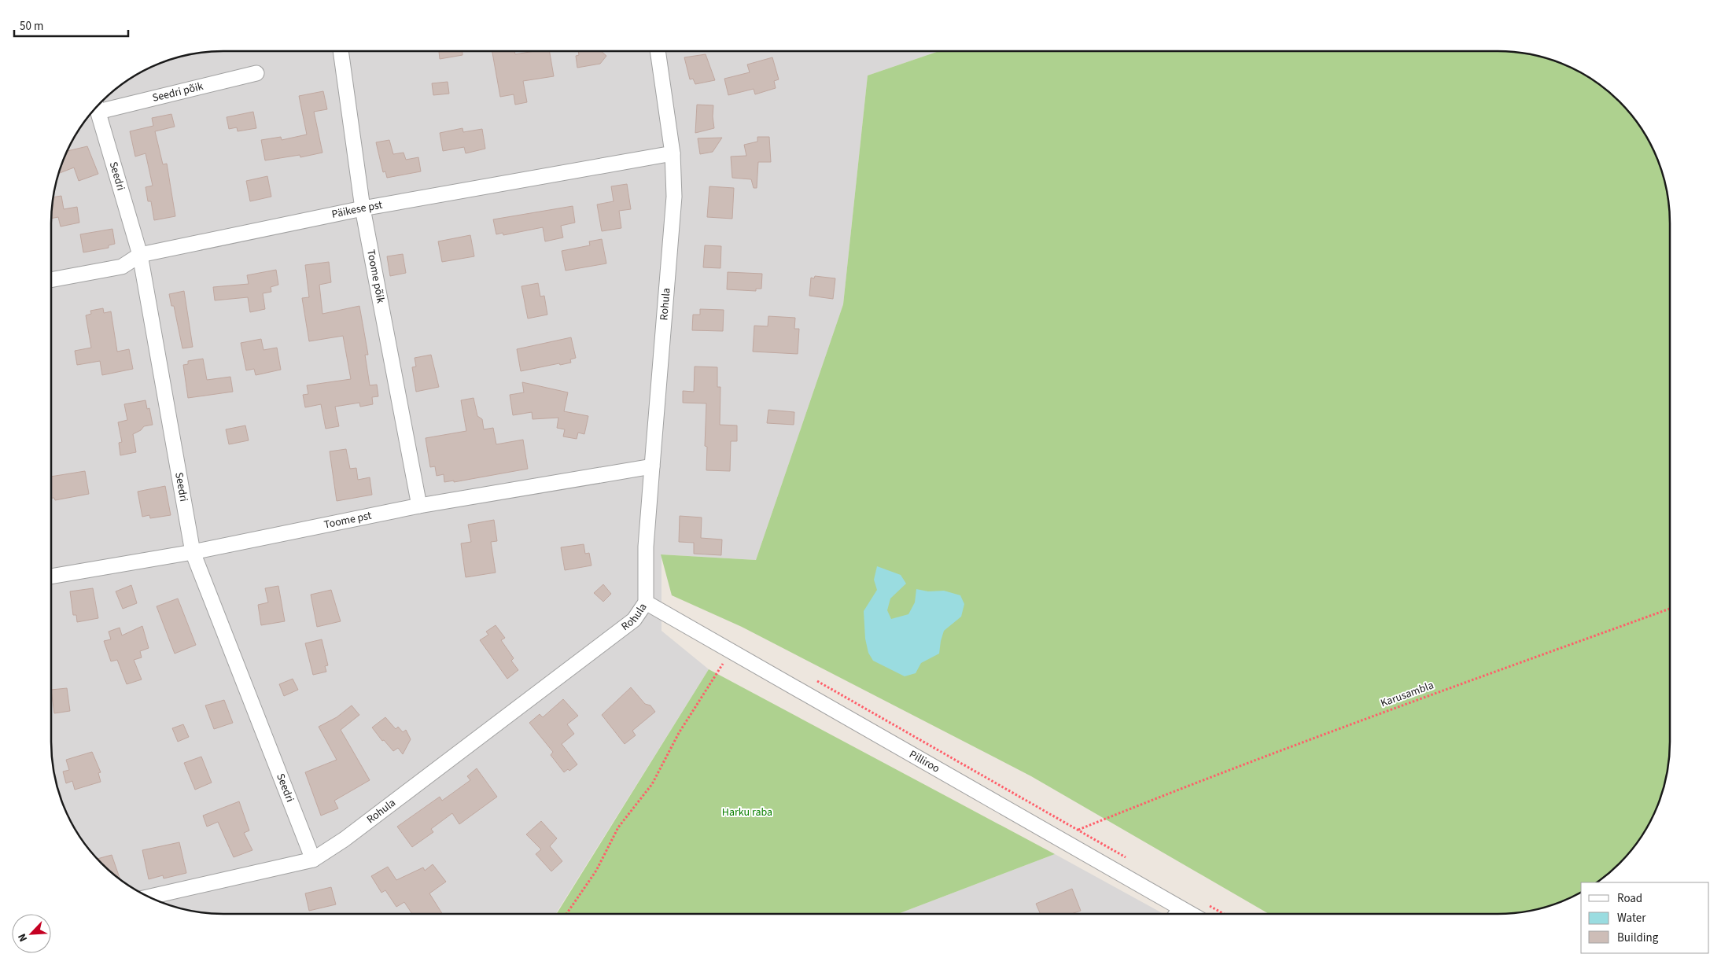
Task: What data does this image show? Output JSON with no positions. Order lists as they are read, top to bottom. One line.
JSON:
{"streets":{"street":["Seedri põik","Seedri","Päikese pst","Toome põik","Rohula","Toome pst","Pilliroo"],"path":["Karusambla"]},"crossings":[["Seedri põik","Seedri"],["Seedri","Päikese pst"],["Seedri","Rohula"],["Seedri","Toome pst"],["Päikese pst","Toome põik"],["Päikese pst","Rohula"],["Toome põik","Toome pst"],["Rohula","Toome pst"],["Rohula","Pilliroo"]],"parks":["Harku raba"],"legend":["Road","Water","Building"],"scale_bar":"50 m","north":"bottom left"}
